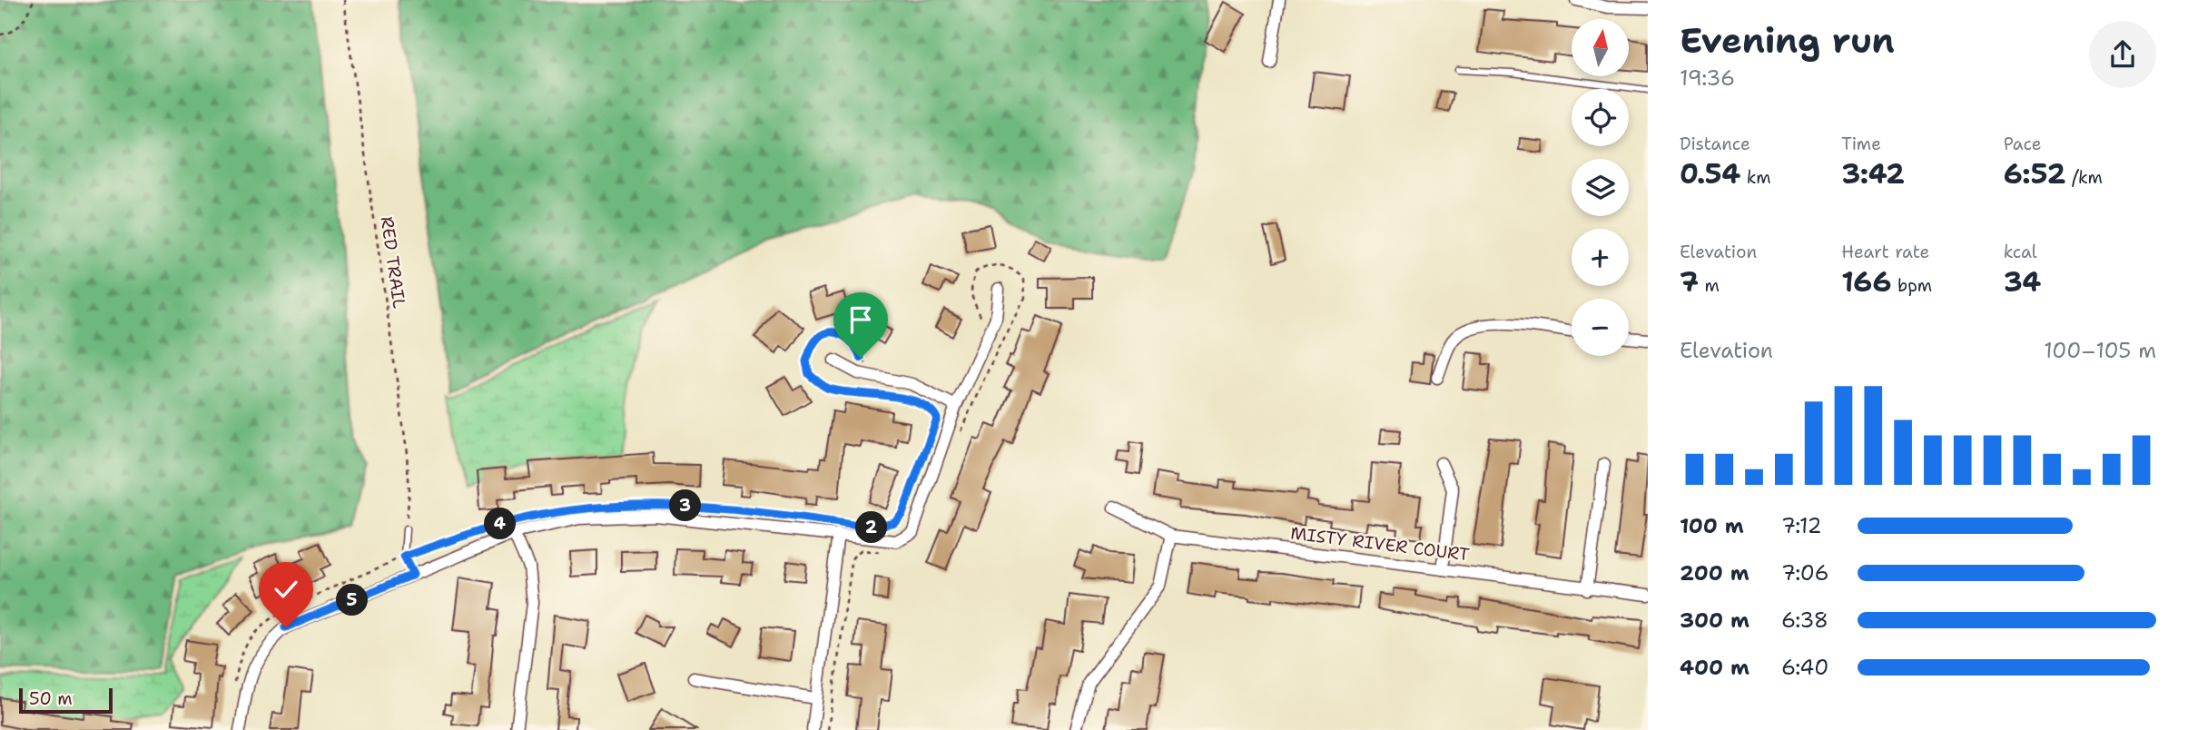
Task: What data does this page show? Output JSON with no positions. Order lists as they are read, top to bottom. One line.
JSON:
{"streets":{"street":["MISTY RIVER COURT"],"path":["RED TRAIL"]},"scale_bar":"50 m","north":"top","page":{"heading":["Evening run","19:36"],"map_buttons":["+","−"],"stats":[["Distance","0.54 km"],["Time","3:42"],["Pace","6:52 /km"],["Elevation","7 m"],["Heart rate","166 bpm"],["kcal","34"]],"chart":["Elevation","100–105 m"],"pins":["3","4","2","5"],"list":[{"name":"100 m","note":"7:12"},{"name":"200 m","note":"7:06"},{"name":"300 m","note":"6:38"},{"name":"400 m","note":"6:40"}],"scale":"50 m"}}
